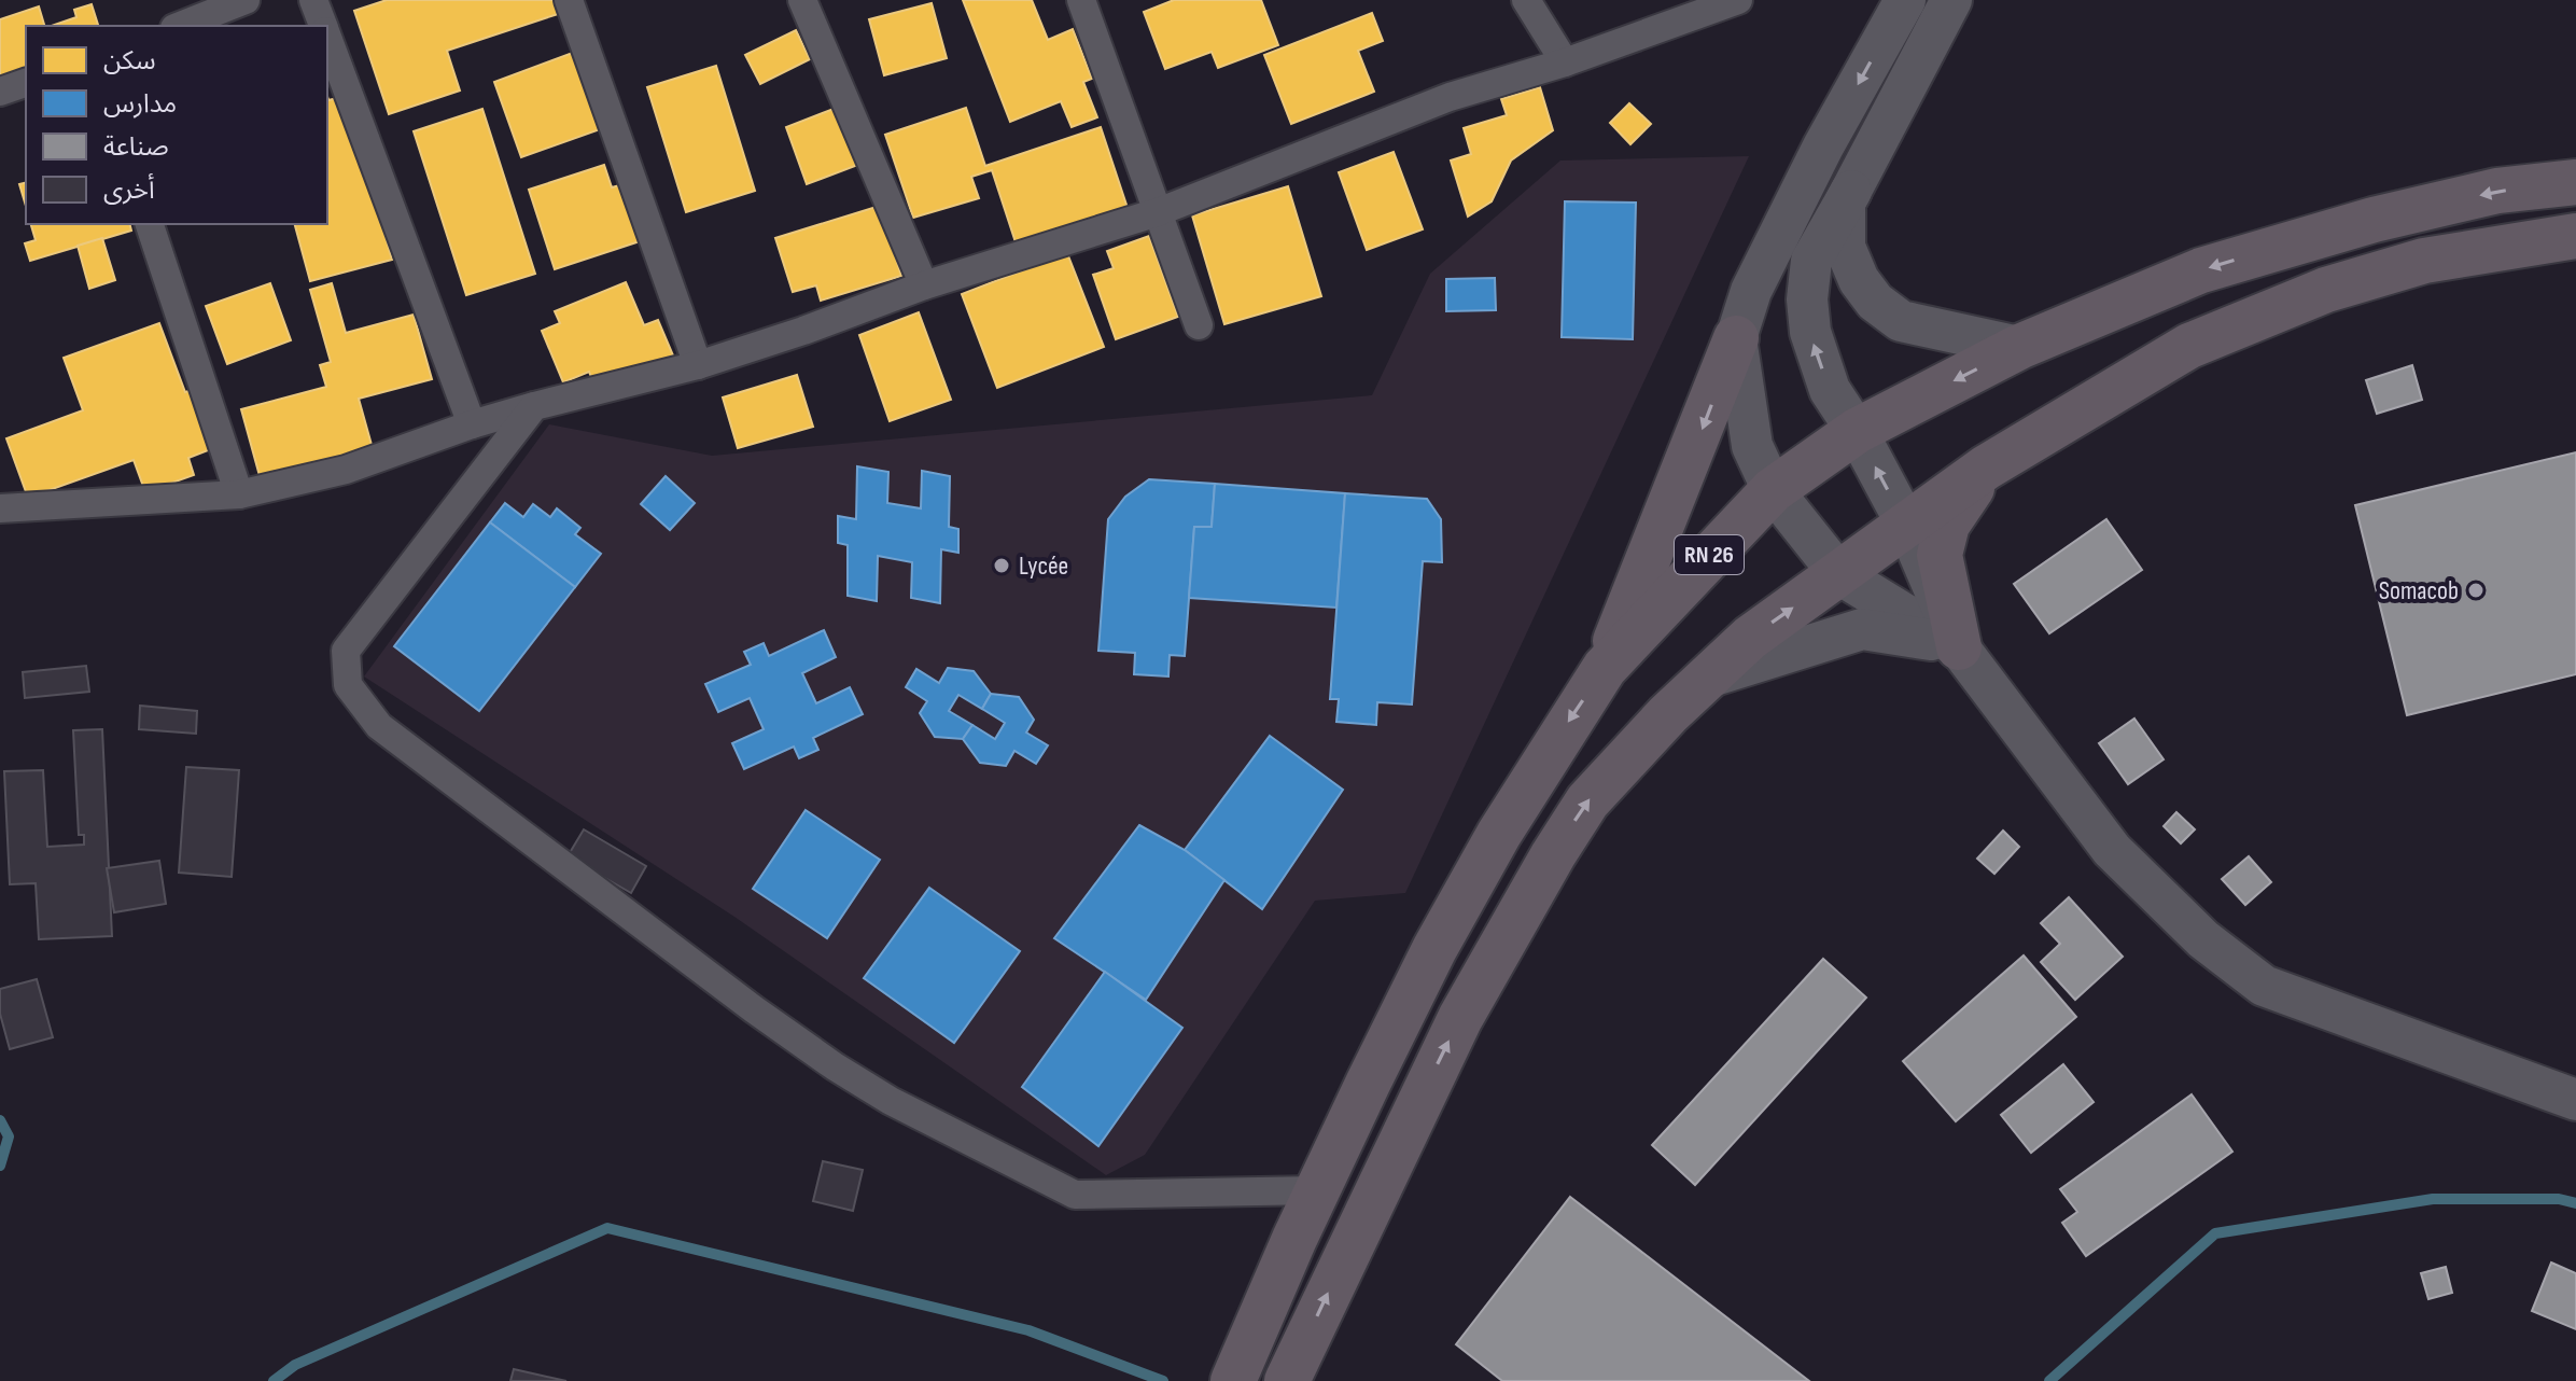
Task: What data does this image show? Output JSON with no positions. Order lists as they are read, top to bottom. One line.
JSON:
{"streets":{"main road":["RN 26"]},"places":["Lycée","Somacob"],"legend":["سكن","مدارس","صناعة","أخرى"]}
